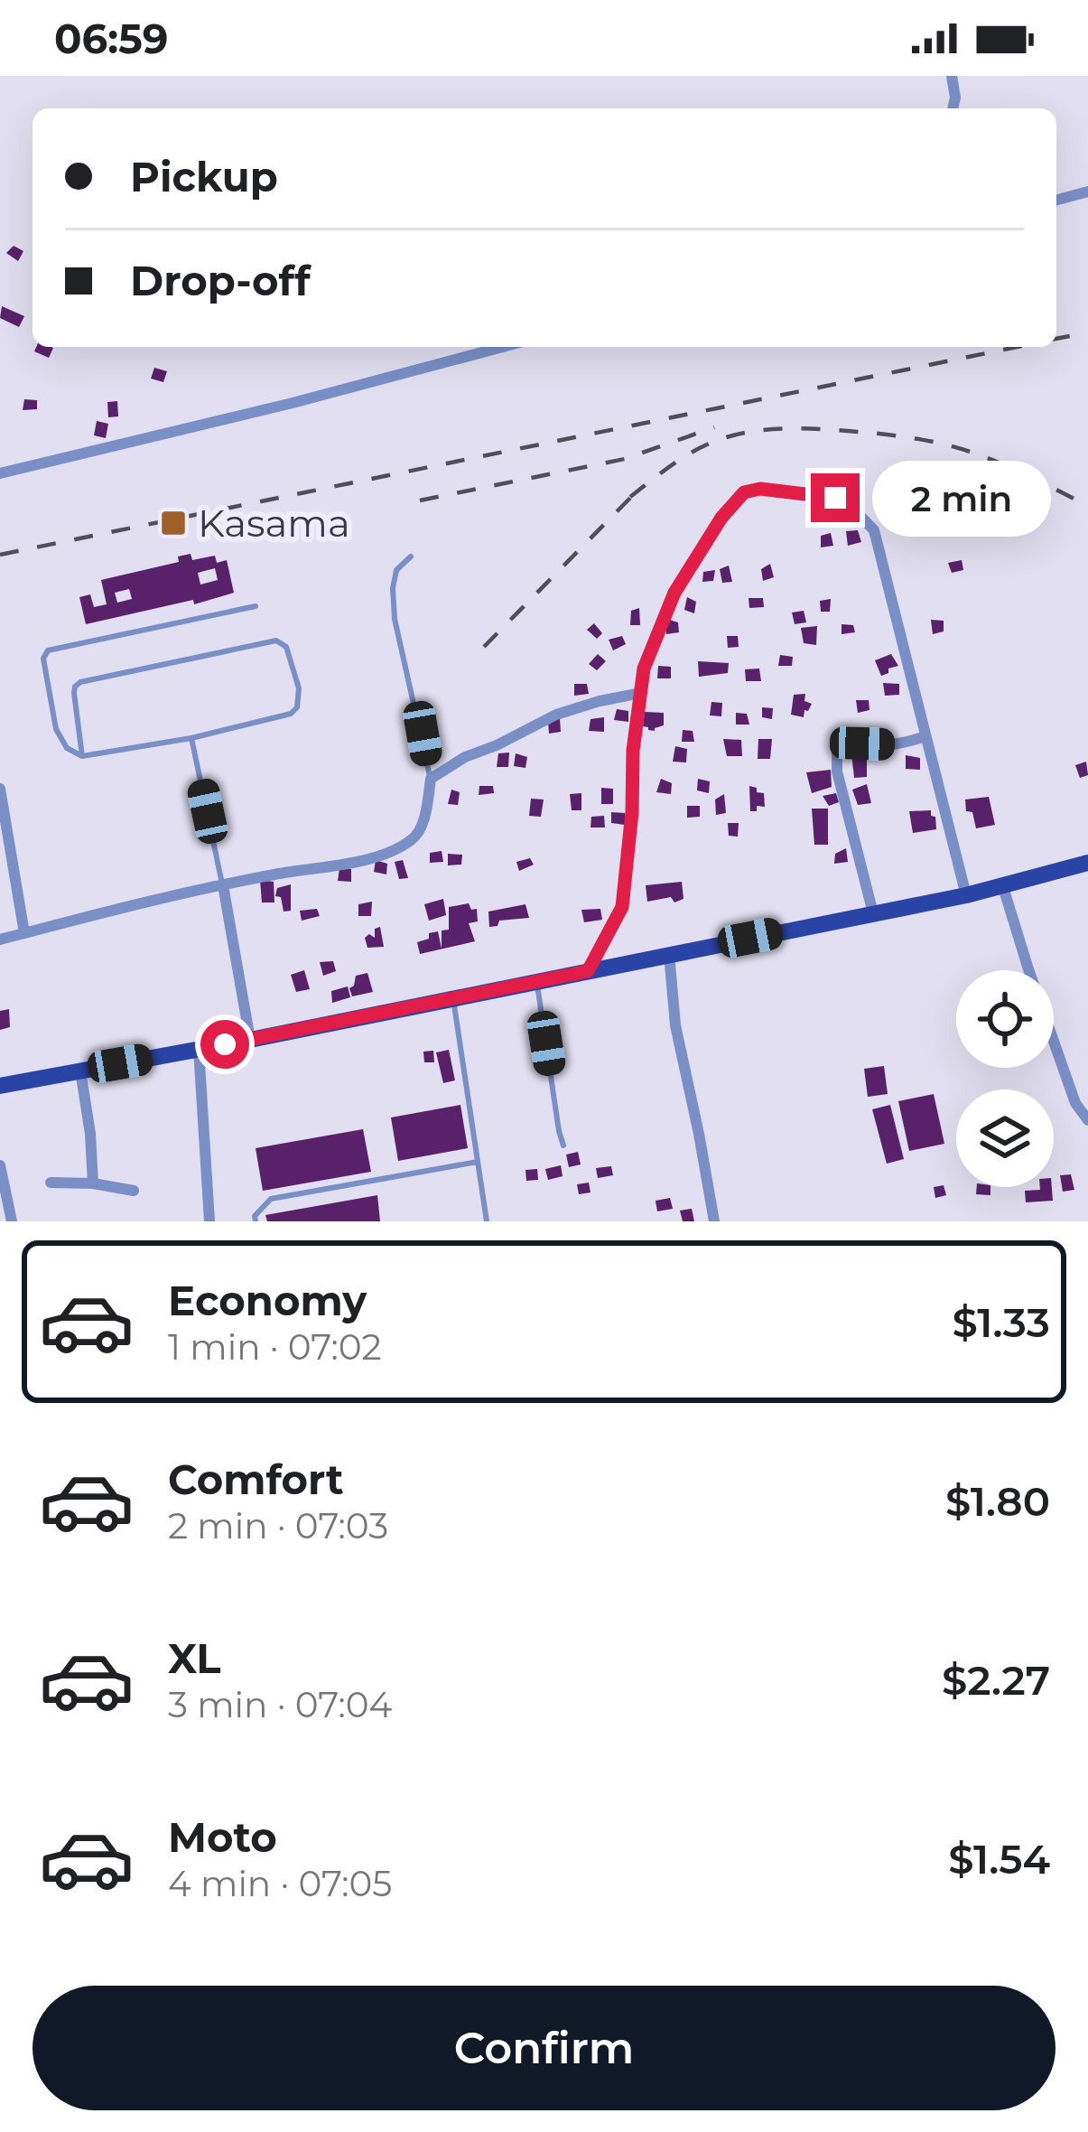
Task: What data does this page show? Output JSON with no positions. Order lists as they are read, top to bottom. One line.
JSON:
{"places":{"transit":["Kasama"]},"page":{"status":"06:59","banner":["Pickup","Drop-off"],"bubble":"2 min","list":[{"name":"Economy","note":"1 min · 07:02","value":"$1.33"},{"name":"Comfort","note":"2 min · 07:03","value":"$1.80"},{"name":"XL","note":"3 min · 07:04","value":"$2.27"},{"name":"Moto","note":"4 min · 07:05","value":"$1.54"}],"buttons":"Confirm"}}
